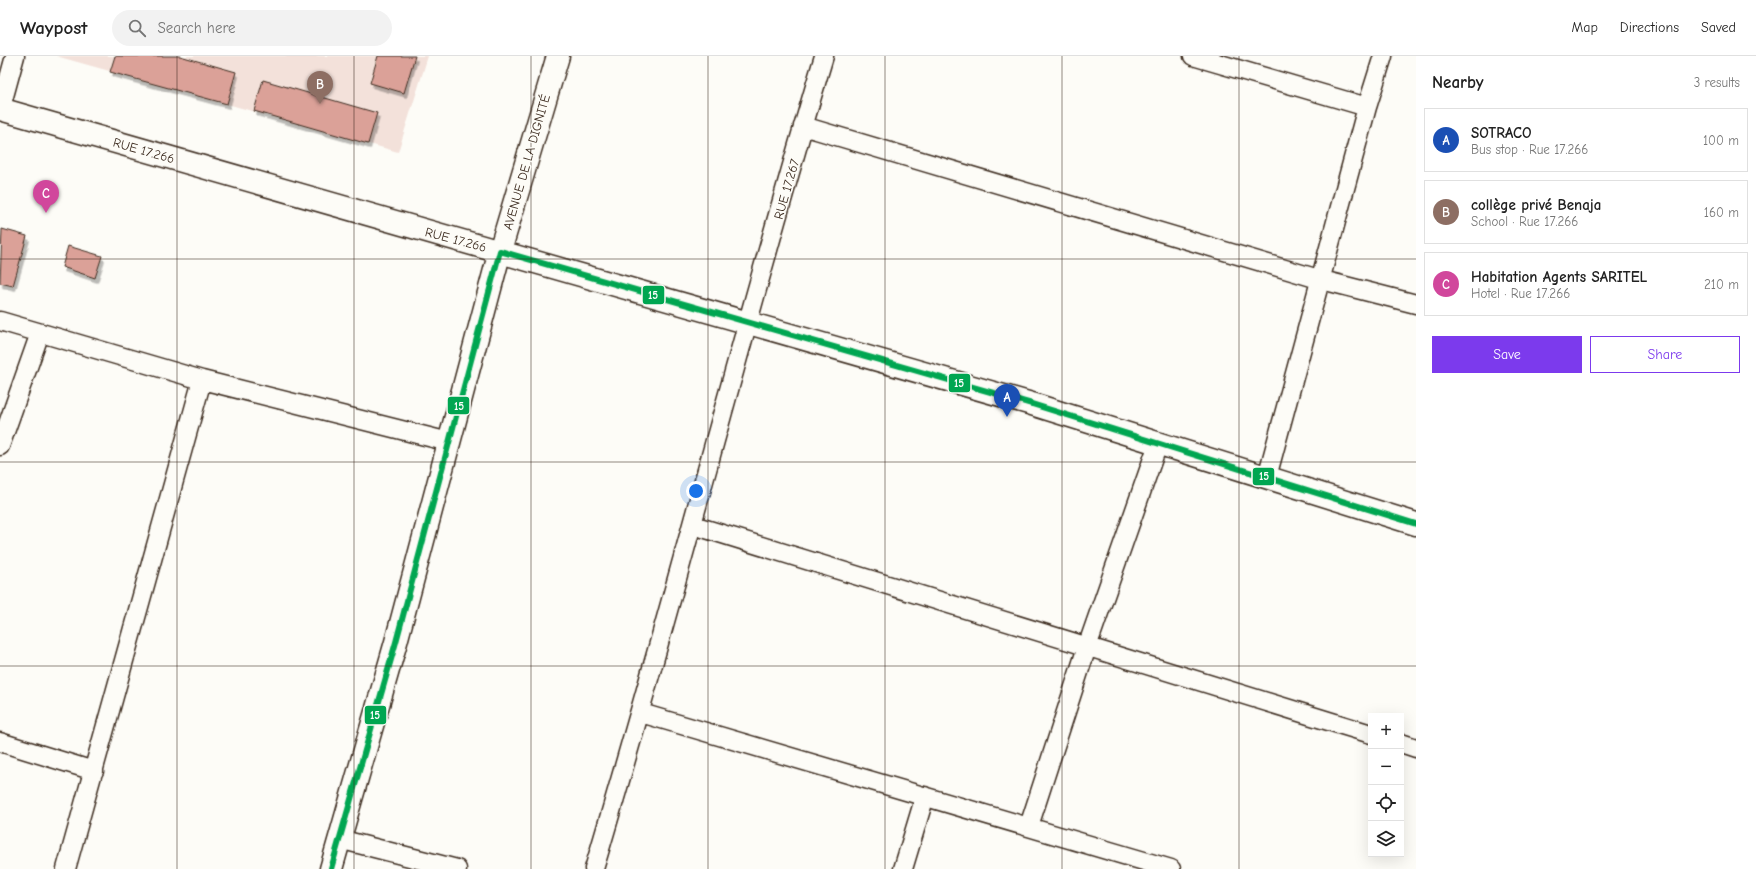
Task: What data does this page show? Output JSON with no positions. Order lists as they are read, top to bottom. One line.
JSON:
{"streets":{"main road":["RUE 17.266","AVENUE DE LA DIGNITÉ"],"street":["RUE 17.267"]},"crossings":[["RUE 17.266","AVENUE DE LA DIGNITÉ"],["RUE 17.266","RUE 17.267"]],"lines":["transit line 15"],"page":{"header":"Waypost","search":"Search here","nav":["Map","Directions","Saved"],"heading":["Nearby","3 results"],"pins":["B","C","A"],"list":[{"mark":"A","name":"SOTRACO","note":"Bus stop · Rue 17.266","value":"100 m"},{"mark":"B","name":"collège privé Benaja","note":"School · Rue 17.266","value":"160 m"},{"mark":"C","name":"Habitation Agents SARITEL","note":"Hotel · Rue 17.266","value":"210 m"}],"buttons":["Save","Share"],"map_buttons":["+","−"]}}
